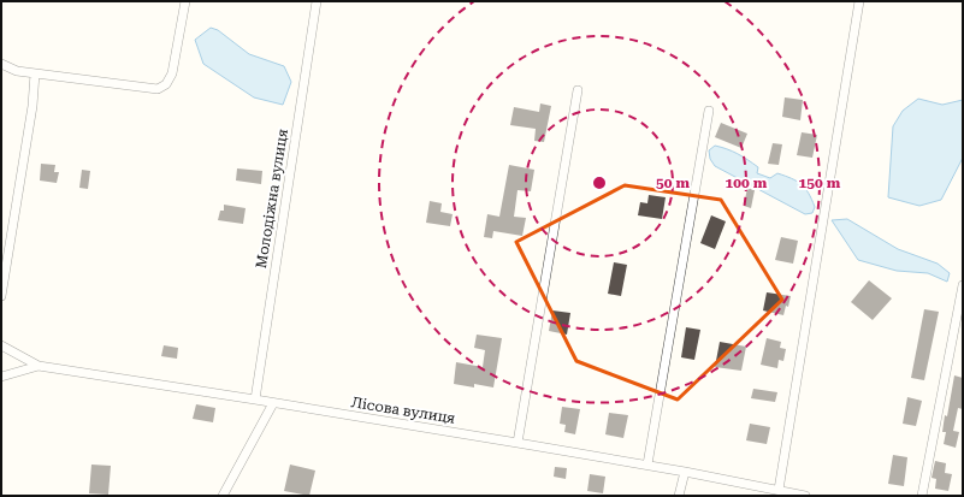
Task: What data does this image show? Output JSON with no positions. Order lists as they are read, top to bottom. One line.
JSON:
{"streets":{"street":["Молодіжна вулиця","Лісова вулиця"]},"crossings":[["Молодіжна вулиця","Лісова вулиця"]],"rings":["50 m","100 m","150 m"]}
